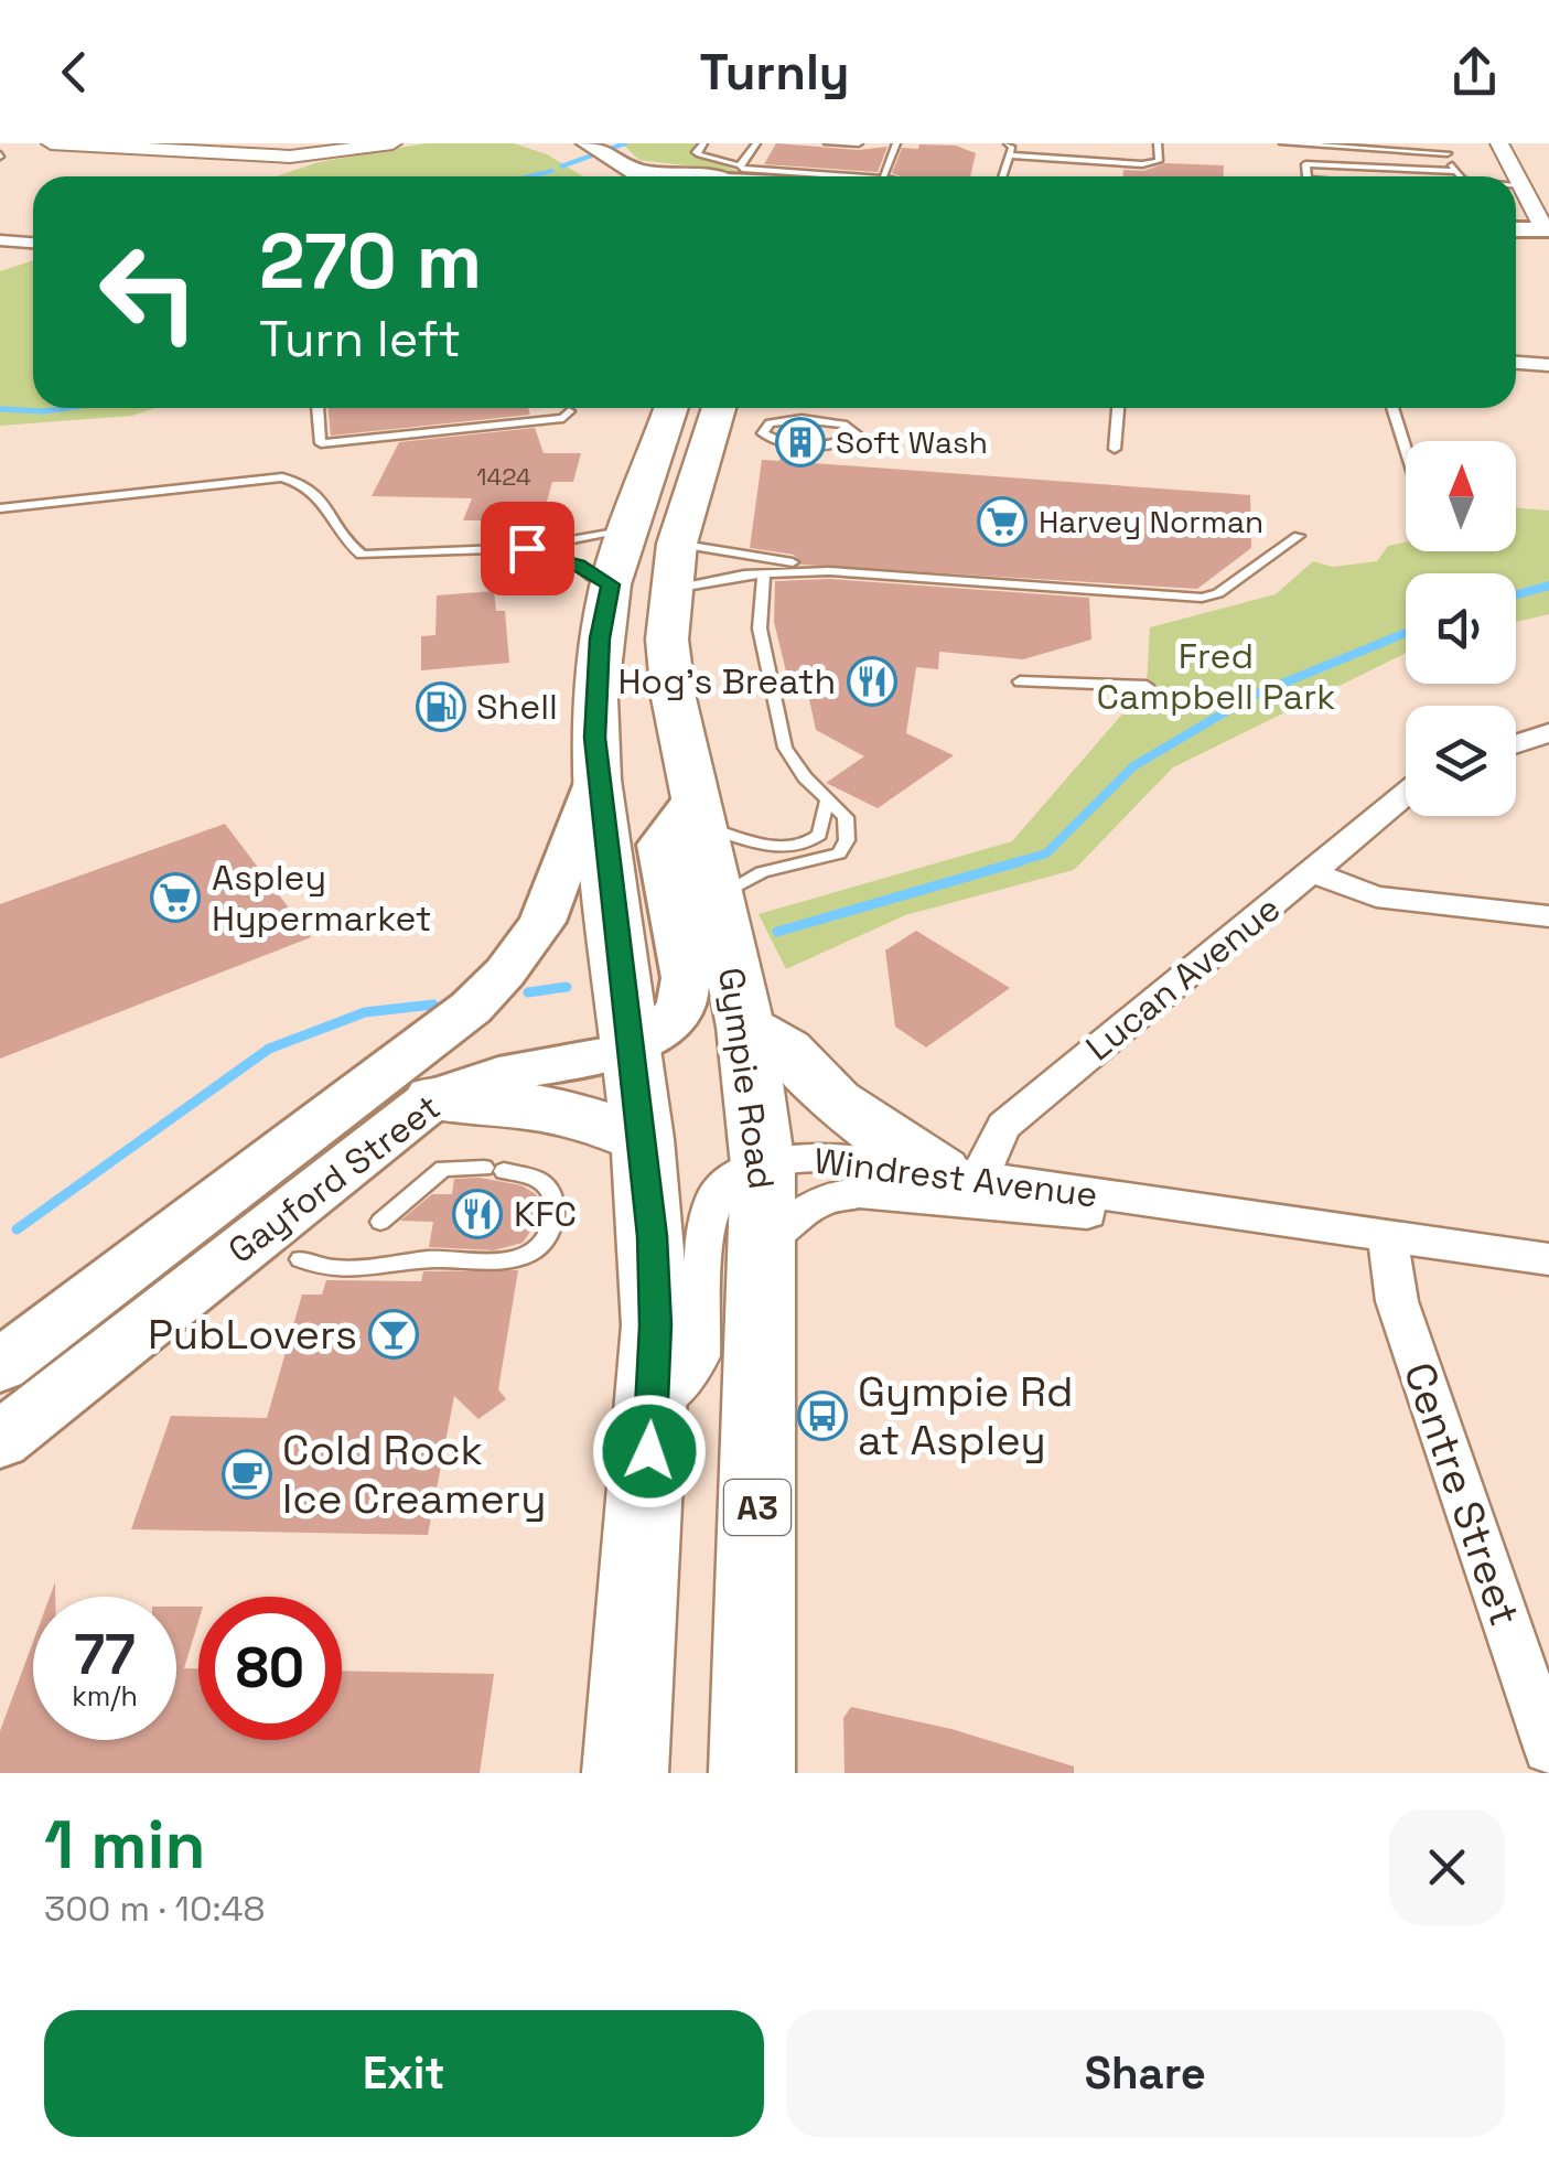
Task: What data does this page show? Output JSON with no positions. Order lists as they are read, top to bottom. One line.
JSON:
{"streets":{"highway":["Gympie Road","A3"],"main road":["Gayford Street"],"street":["Lucan Avenue","Windrest Avenue","Centre Street"]},"crossings":[["Lucan Avenue","Windrest Avenue"],["Gympie Road","Windrest Avenue"],["Gympie Road","Gayford Street"],["Windrest Avenue","Centre Street"]],"parks":["Fred Campbell Park"],"places":{"building":["Soft Wash"],"supermarket":["Harvey Norman","Aspley Hypermarket"],"restaurant":["Hog's Breath","KFC"],"fuel station":["Shell"],"bar":["PubLovers"],"bus stop":["Gympie Rd at Aspley"],"cafe":["Cold Rock Ice Creamery"]},"house_numbers":["1424"],"north":"top","page":{"header":"Turnly","turn":["270 m","Turn left"],"speed":"77 km/h","limit":"80","heading":["1 min","300 m · 10:48"],"buttons":["Exit","Share"]}}
